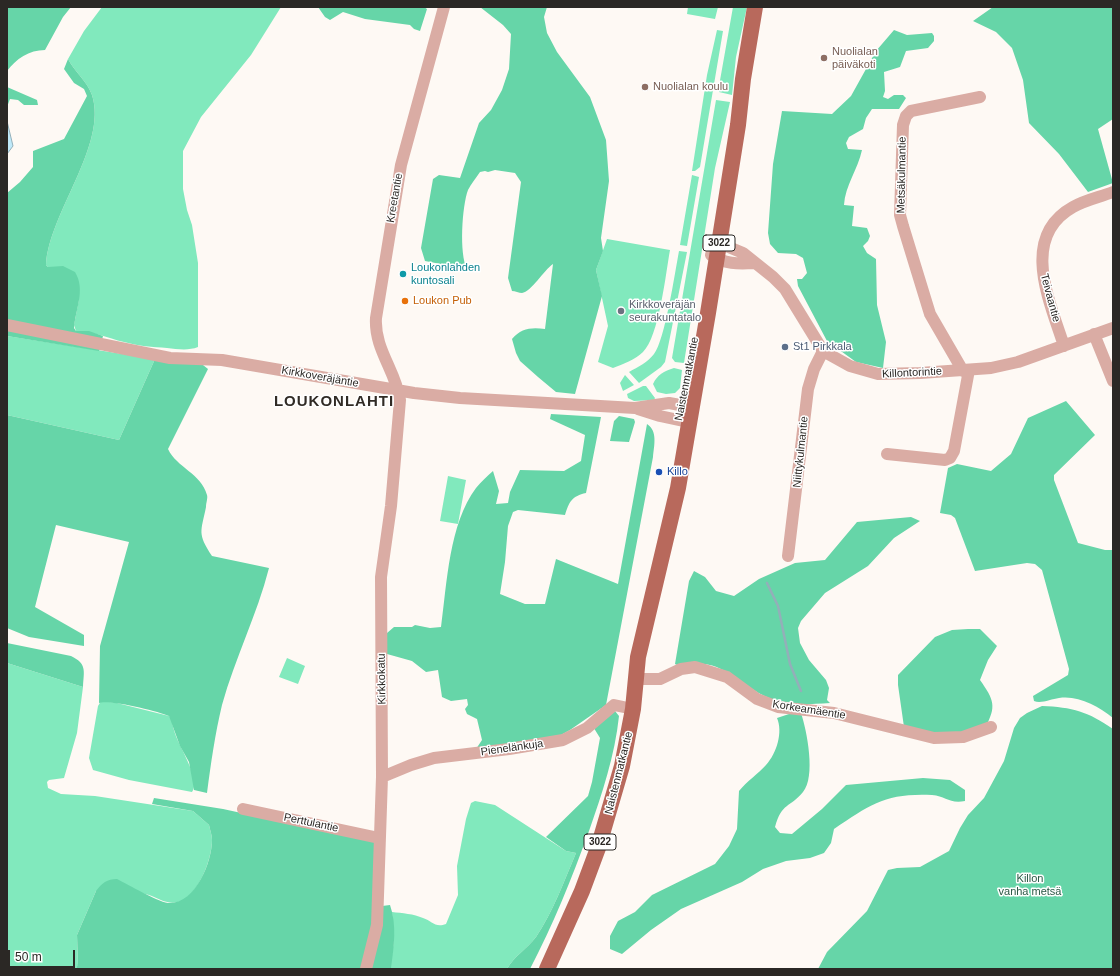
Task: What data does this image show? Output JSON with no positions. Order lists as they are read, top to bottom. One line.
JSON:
{"streets":{"main road":["3022","Naistenmatkantie"],"street":["Metsäkulmantie","Kreetantie","Teivaantie","Killontorintie","Kirkkoveräjäntie","Niittykulmantie","Kirkkokatu","Korkeamäentie","Pienelänkuja","Perttulantie"]},"crossings":[["Metsäkulmantie","Killontorintie"],["Kreetantie","Kirkkoveräjäntie"],["Kreetantie","Kirkkokatu"],["Teivaantie","Killontorintie"],["Killontorintie","Naistenmatkantie"],["Killontorintie","Niittykulmantie"],["Kirkkoveräjäntie","Naistenmatkantie"],["Kirkkoveräjäntie","Kirkkokatu"],["Naistenmatkantie","Korkeamäentie"],["Naistenmatkantie","Pienelänkuja"],["Kirkkokatu","Pienelänkuja"],["Kirkkokatu","Perttulantie"]],"districts":["LOUKONLAHTI"],"parks":["Killon vanha metsä"],"places":["Nuolialan päiväkoti","Nuolialan koulu","Loukonlahden kuntosali","Loukon Pub","Kirkkoveräjän seurakuntatalo","St1 Pirkkala","Killo"],"scale_bar":"50 m"}
